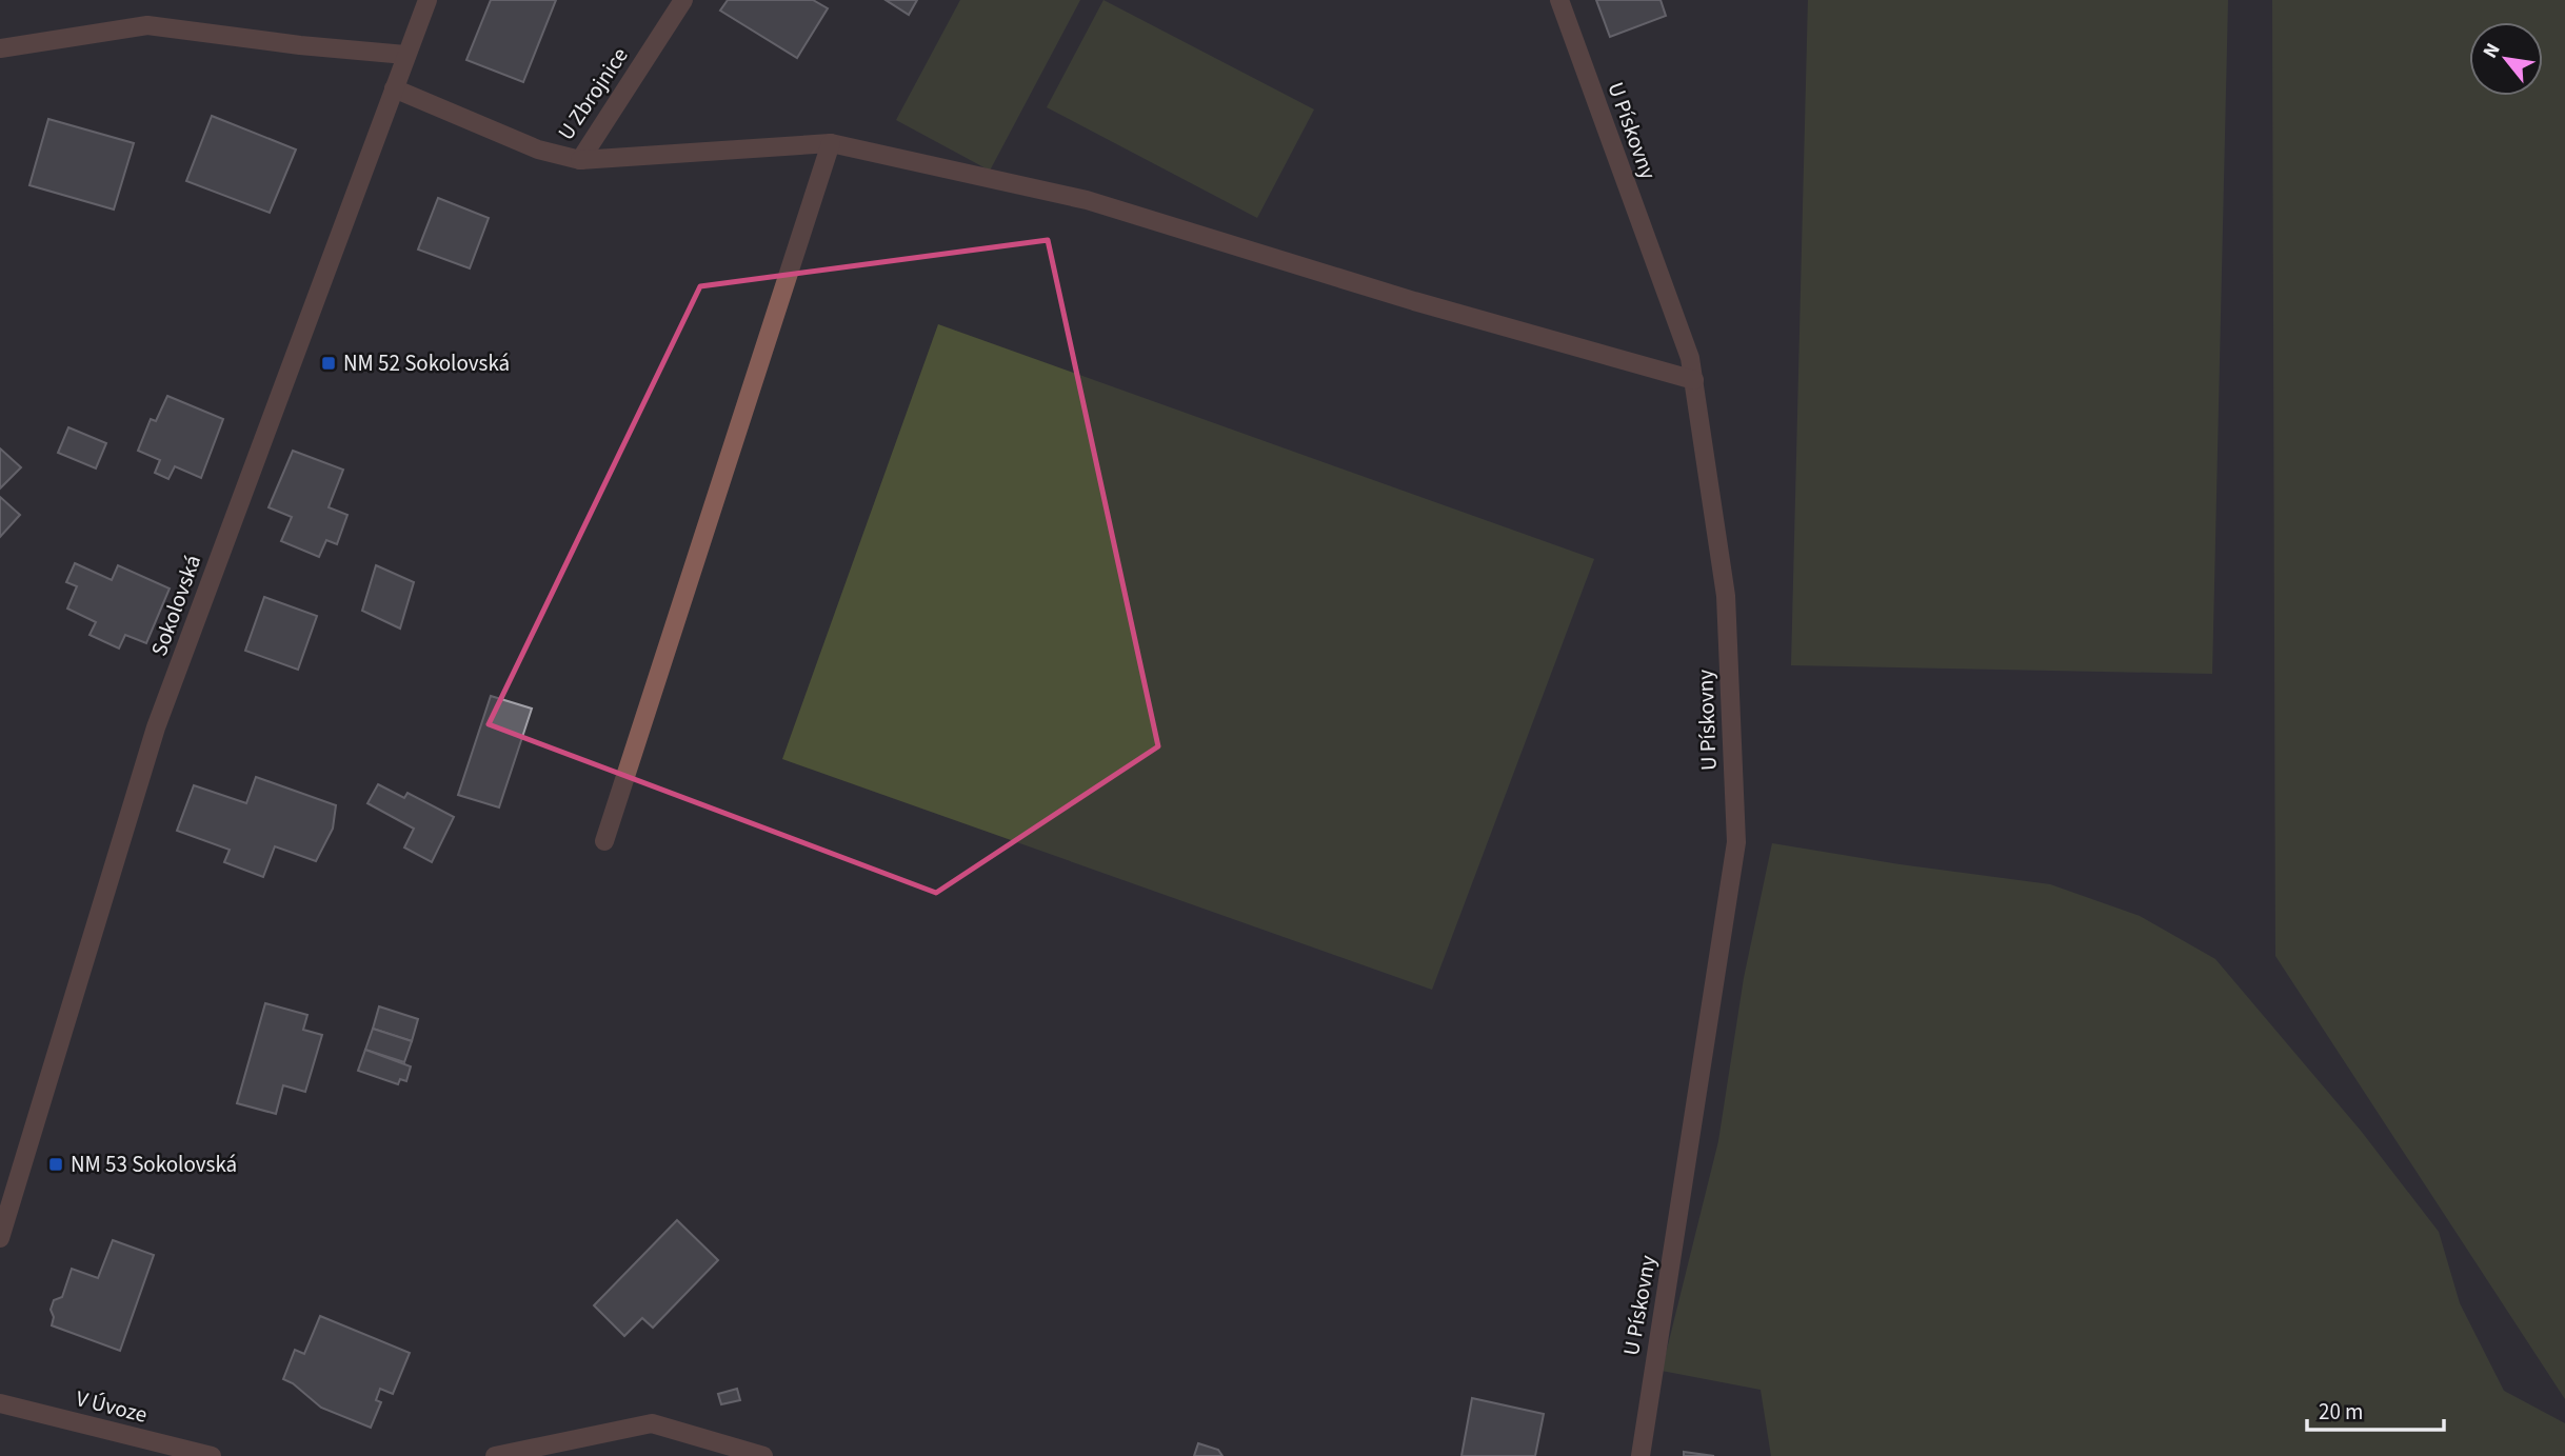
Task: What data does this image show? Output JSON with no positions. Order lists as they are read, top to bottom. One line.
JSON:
{"streets":{"street":["U Zbrojnice","U Pískovny","Sokolovská","V Úvoze"]},"crossings":[["U Zbrojnice","Sokolovská"]],"places":{"transit":["NM 52 Sokolovská","NM 53 Sokolovská"]},"scale_bar":"20 m","north":"top left"}
